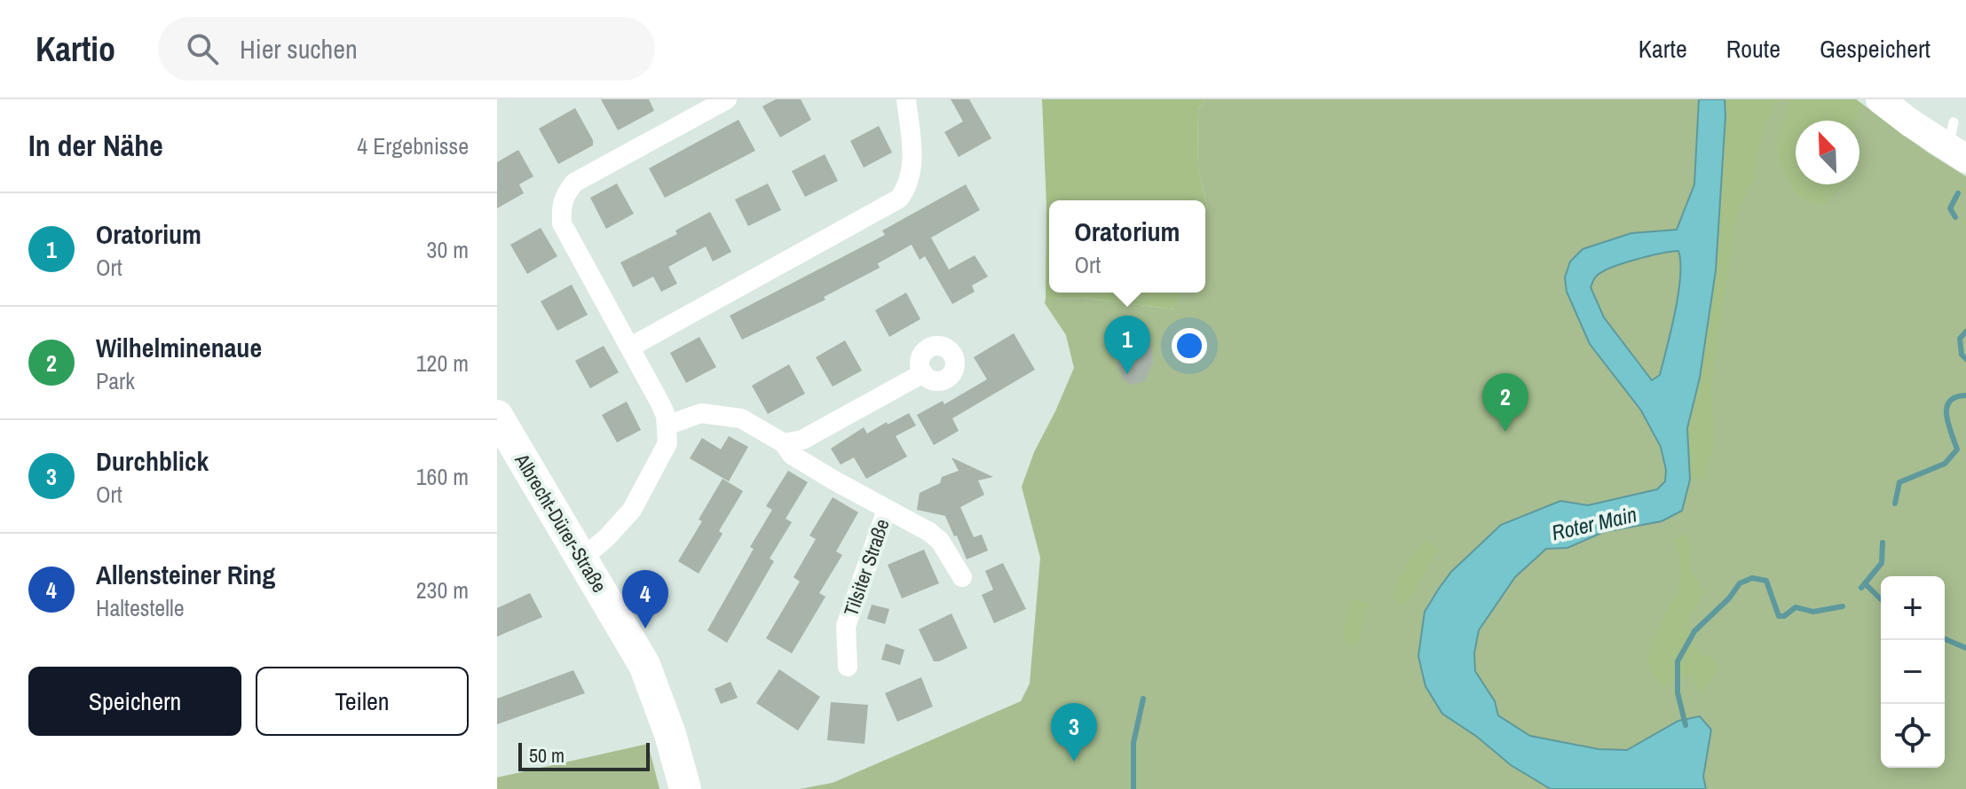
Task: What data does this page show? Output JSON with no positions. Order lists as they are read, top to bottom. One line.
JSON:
{"streets":{"main road":["Albrecht-Dürer-Straße"],"street":["Tilsiter Straße"]},"water":["Roter Main"],"scale_bar":"50 m","north":"top left","page":{"header":"Kartio","search":"Hier suchen","nav":["Karte","Route","Gespeichert"],"heading":["In der Nähe","4 Ergebnisse"],"list":[{"mark":"1","name":"Oratorium","note":"Ort","value":"30 m"},{"mark":"2","name":"Wilhelminenaue","note":"Park","value":"120 m"},{"mark":"3","name":"Durchblick","note":"Ort","value":"160 m"},{"mark":"4","name":"Allensteiner Ring","note":"Haltestelle","value":"230 m"}],"popup":["Oratorium","Ort"],"pins":["1","2","4","3"],"map_buttons":["+","−"],"buttons":["Speichern","Teilen"],"scale":"50 m"}}
